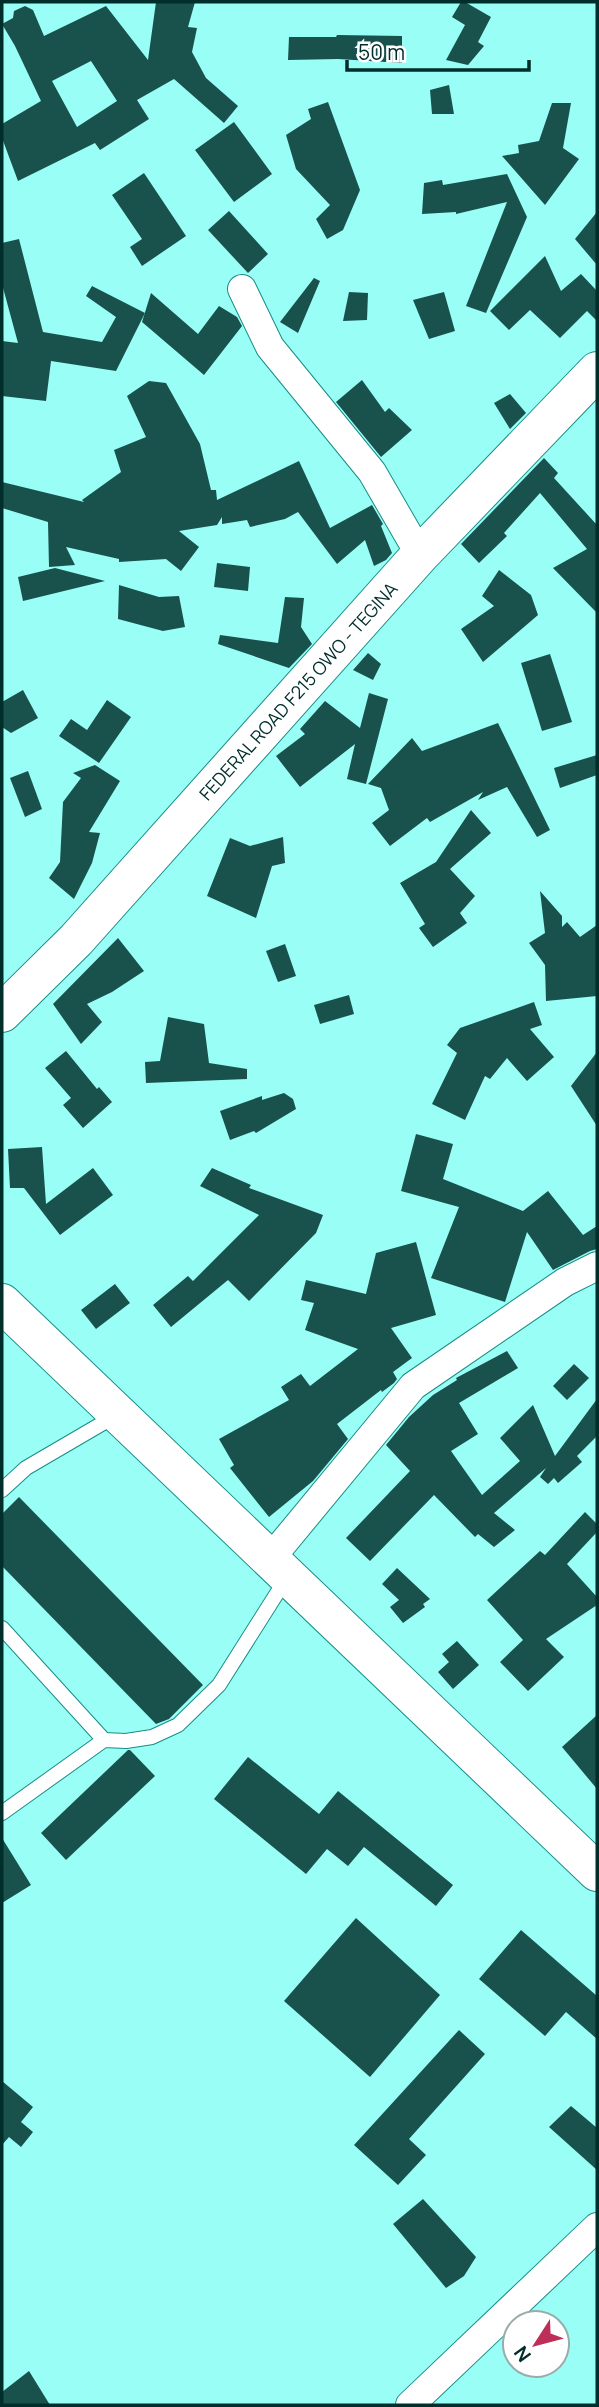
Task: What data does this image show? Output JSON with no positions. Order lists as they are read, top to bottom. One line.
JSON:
{"streets":{"main road":["FEDERAL ROAD F215 OWO - TEGINA"]},"scale_bar":"50 m","north":"bottom left"}
